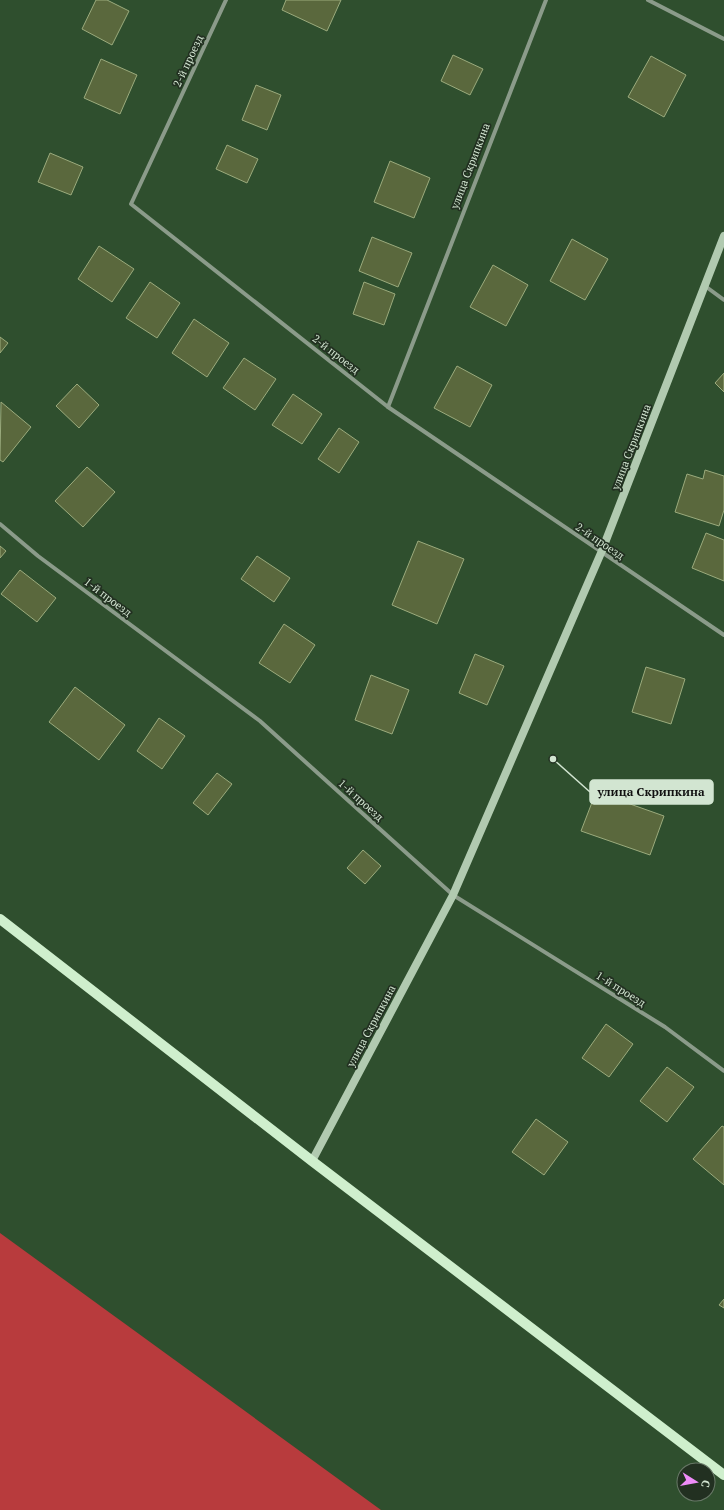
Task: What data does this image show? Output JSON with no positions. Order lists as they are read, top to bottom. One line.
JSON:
{"streets":{"street":["2-й проезд","улица Скрипкина","1-й проезд"]},"crossings":[["2-й проезд","улица Скрипкина"],["улица Скрипкина","1-й проезд"]],"places":["улица Скрипкина"],"north":"right"}
